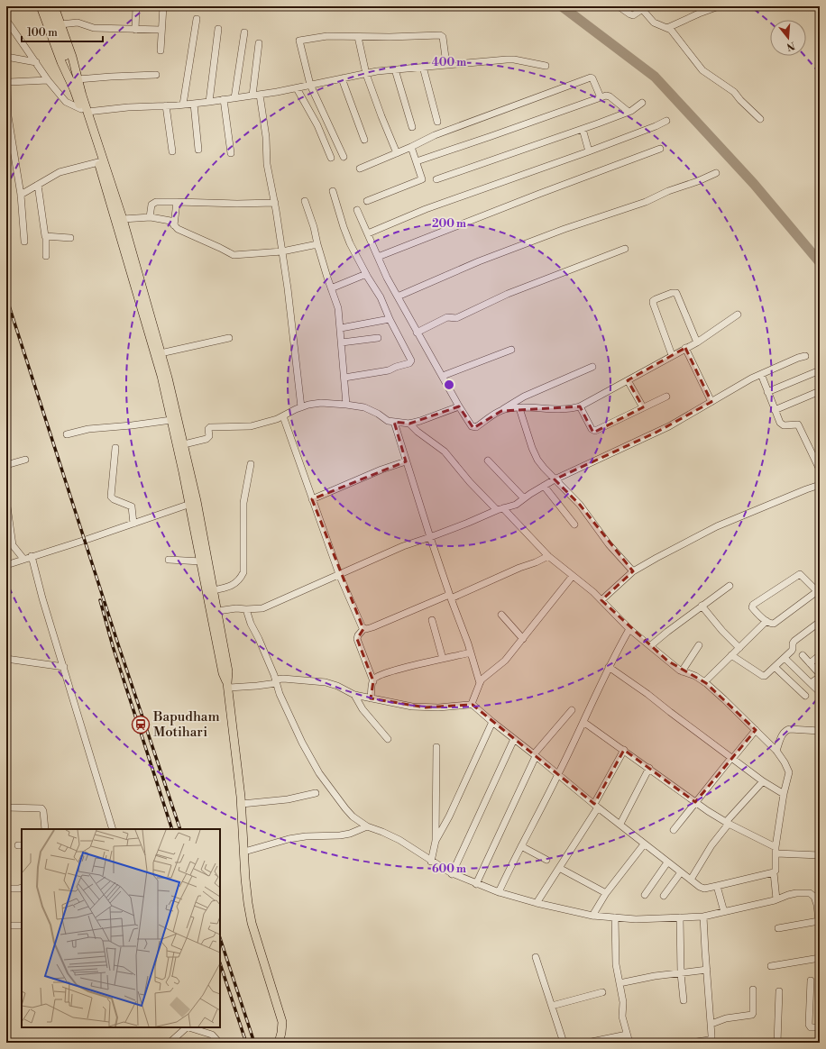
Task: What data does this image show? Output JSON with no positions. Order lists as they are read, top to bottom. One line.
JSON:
{"places":{"station":["Bapudham Motihari"]},"scale_bar":"100 m","north":"bottom","rings":["400 m","200 m","600 m"]}
